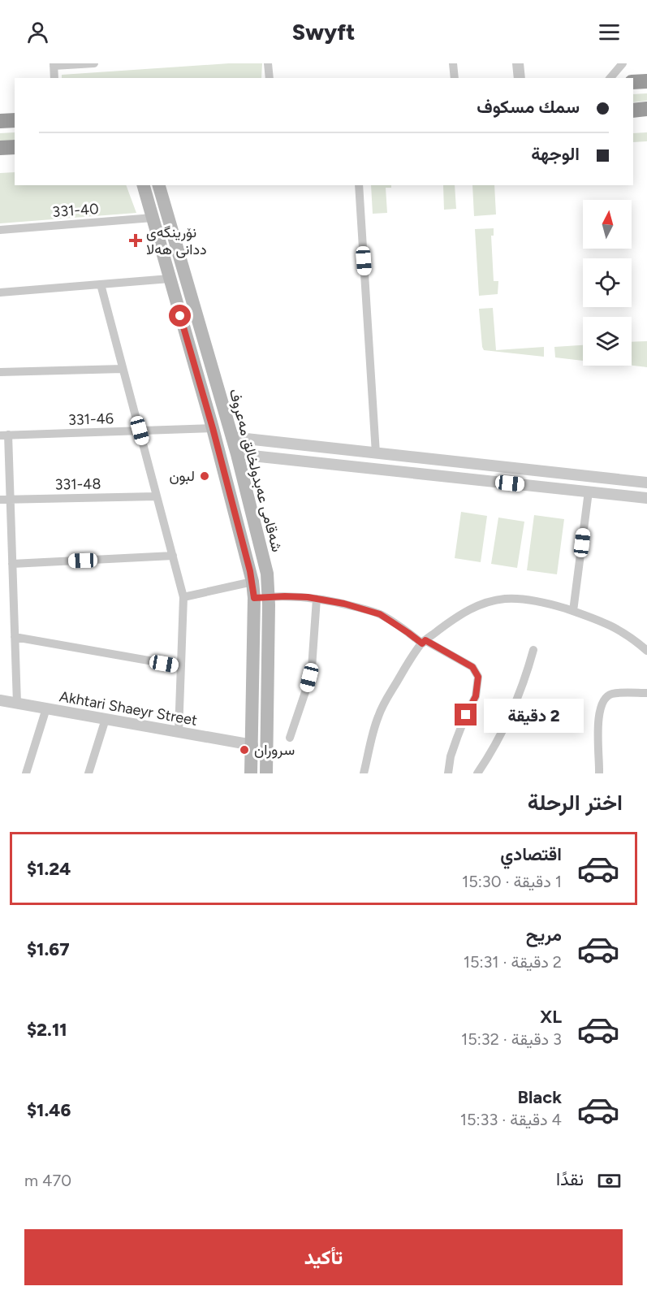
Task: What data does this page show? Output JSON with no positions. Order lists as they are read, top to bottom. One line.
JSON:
{"streets":{"main road":["شەقامی عەبدولخالق مەعروف"],"street":["331-40","331-46","331-48","Akhtari Shaeyr Street"]},"places":{"health":["نۆرینگەی ددانی هەلا"],"other":["لبون","سروران"]},"north":"top","page":{"header":"Swyft","banner":["سمك مسكوف","الوجهة"],"bubble":"2 دقيقة","heading":"اختر الرحلة","list":[{"name":"اقتصادي","note":"1 دقيقة · 15:30","value":"$1.24"},{"name":"مريح","note":"2 دقيقة · 15:31","value":"$1.67"},{"name":"XL","note":"3 دقيقة · 15:32","value":"$2.11"},{"name":"Black","note":"4 دقيقة · 15:33","value":"$1.46"}],"pay":["نقدًا","470 m"],"buttons":"تأكيد"}}
